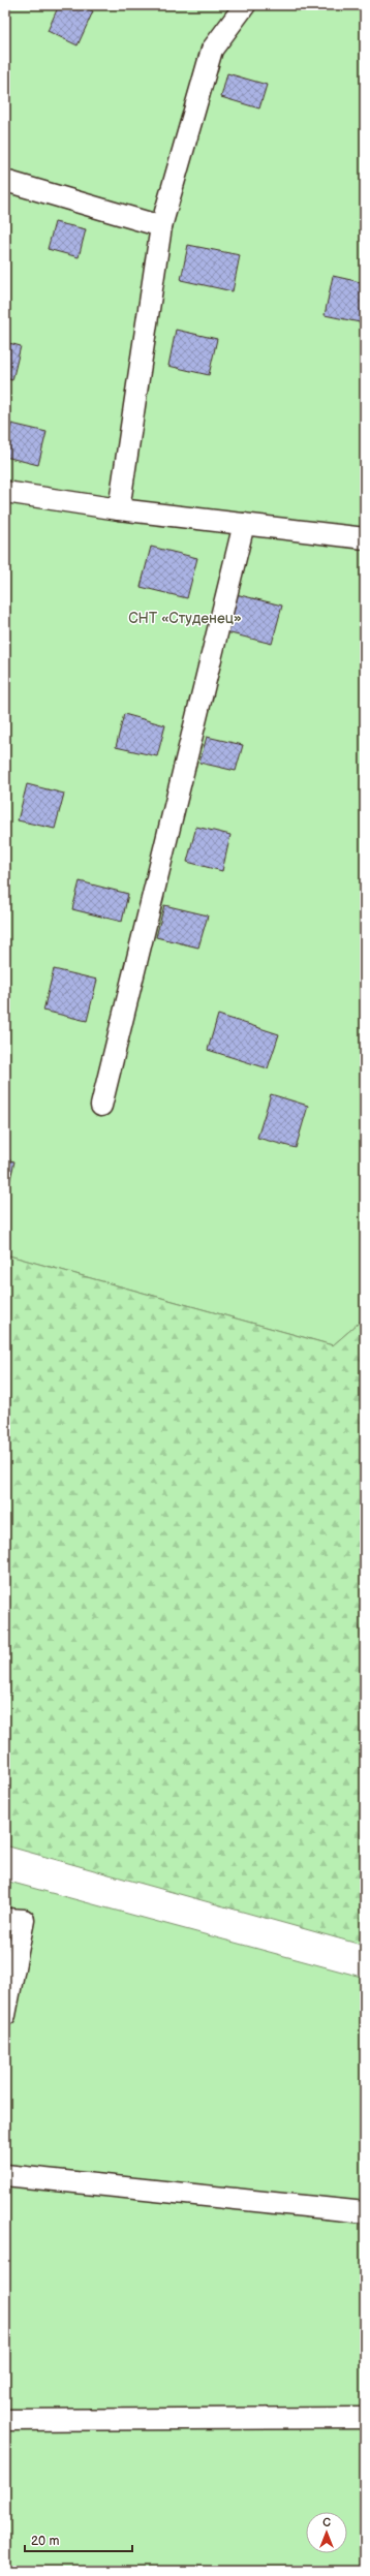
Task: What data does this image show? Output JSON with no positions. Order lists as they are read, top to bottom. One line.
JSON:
{"parks":["СНТ «Студенец»"],"scale_bar":"20 m","north":"top"}
